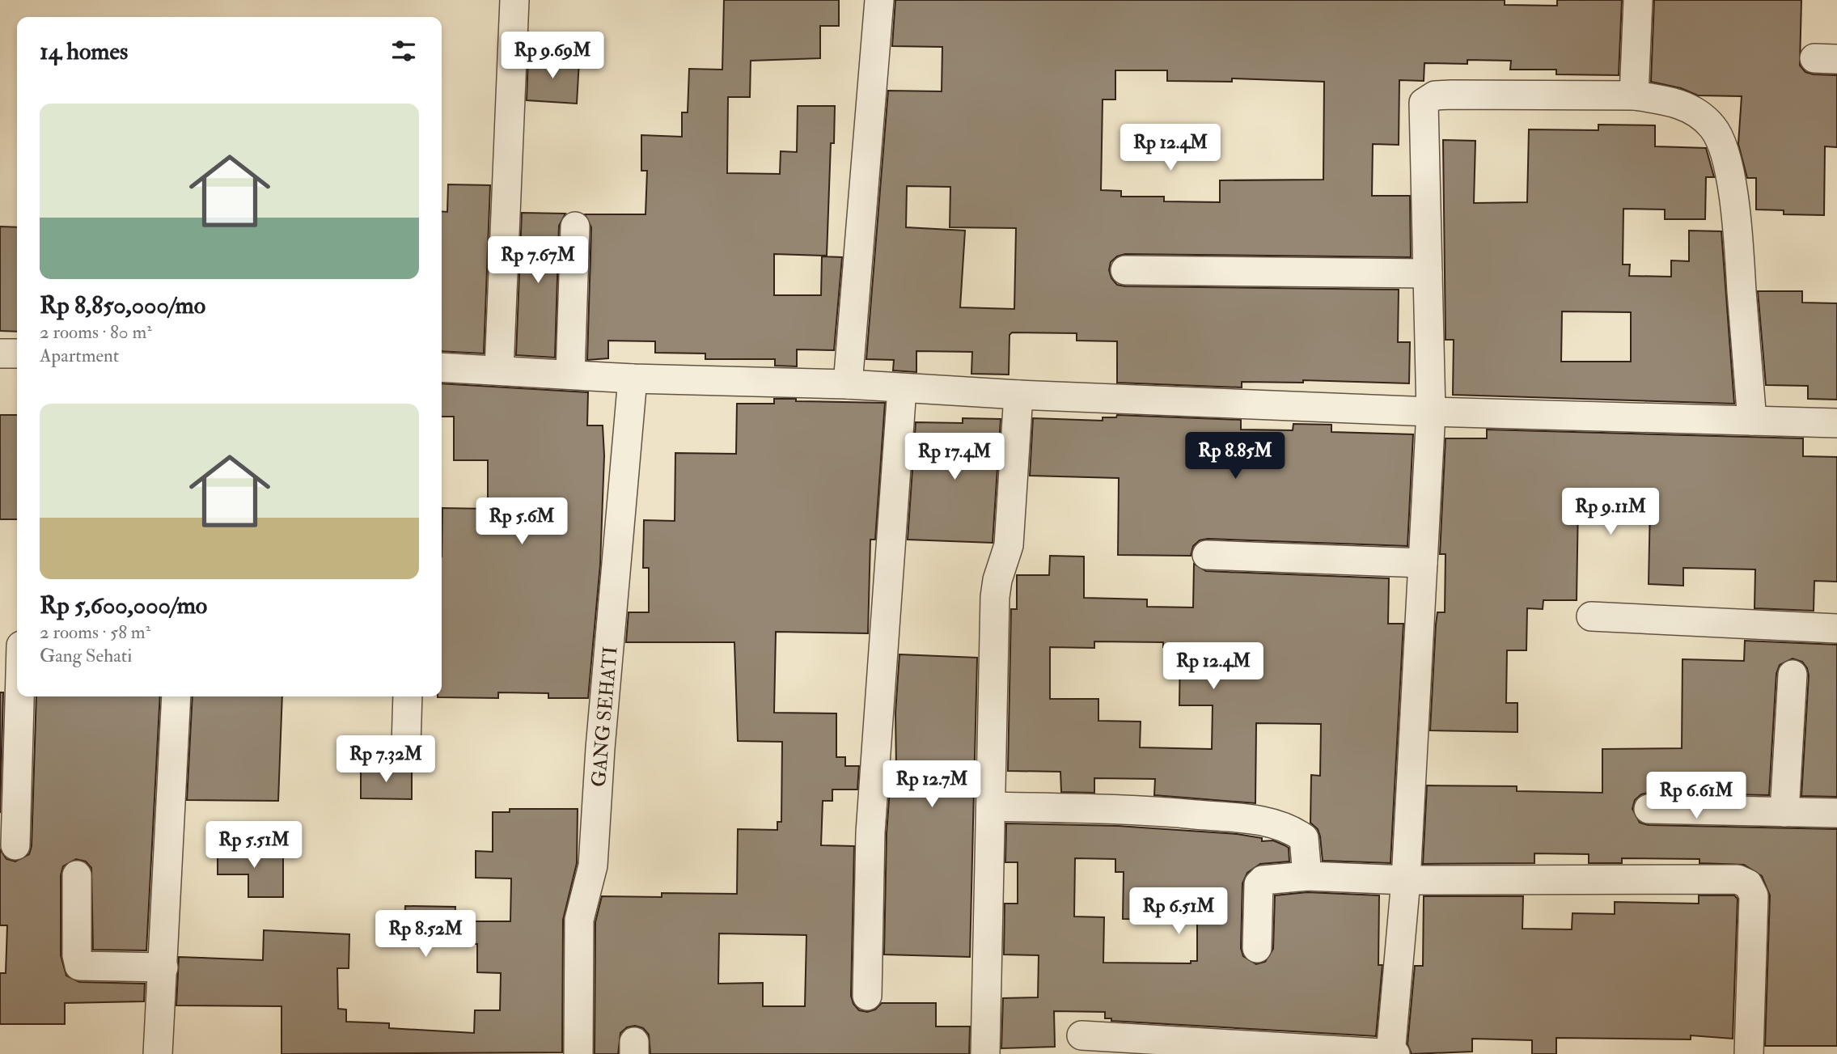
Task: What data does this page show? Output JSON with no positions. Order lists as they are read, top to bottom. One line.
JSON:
{"streets":{"street":["GANG SEHATI"]},"page":{"heading":"14 homes","price":["Rp 9.69M","Rp 12.4M","Rp 7.67M","Rp 8.85M","Rp 17.4M","Rp 9.11M","Rp 5.6M","Rp 12.4M","Rp 7.32M","Rp 12.7M","Rp 6.61M","Rp 5.51M","Rp 6.51M","Rp 8.52M"],"list":[{"name":"Rp 8,850,000/mo","note":"2 rooms · 80 m² · Apartment"},{"name":"Rp 5,600,000/mo","note":"2 rooms · 58 m² · Gang Sehati"}]}}
